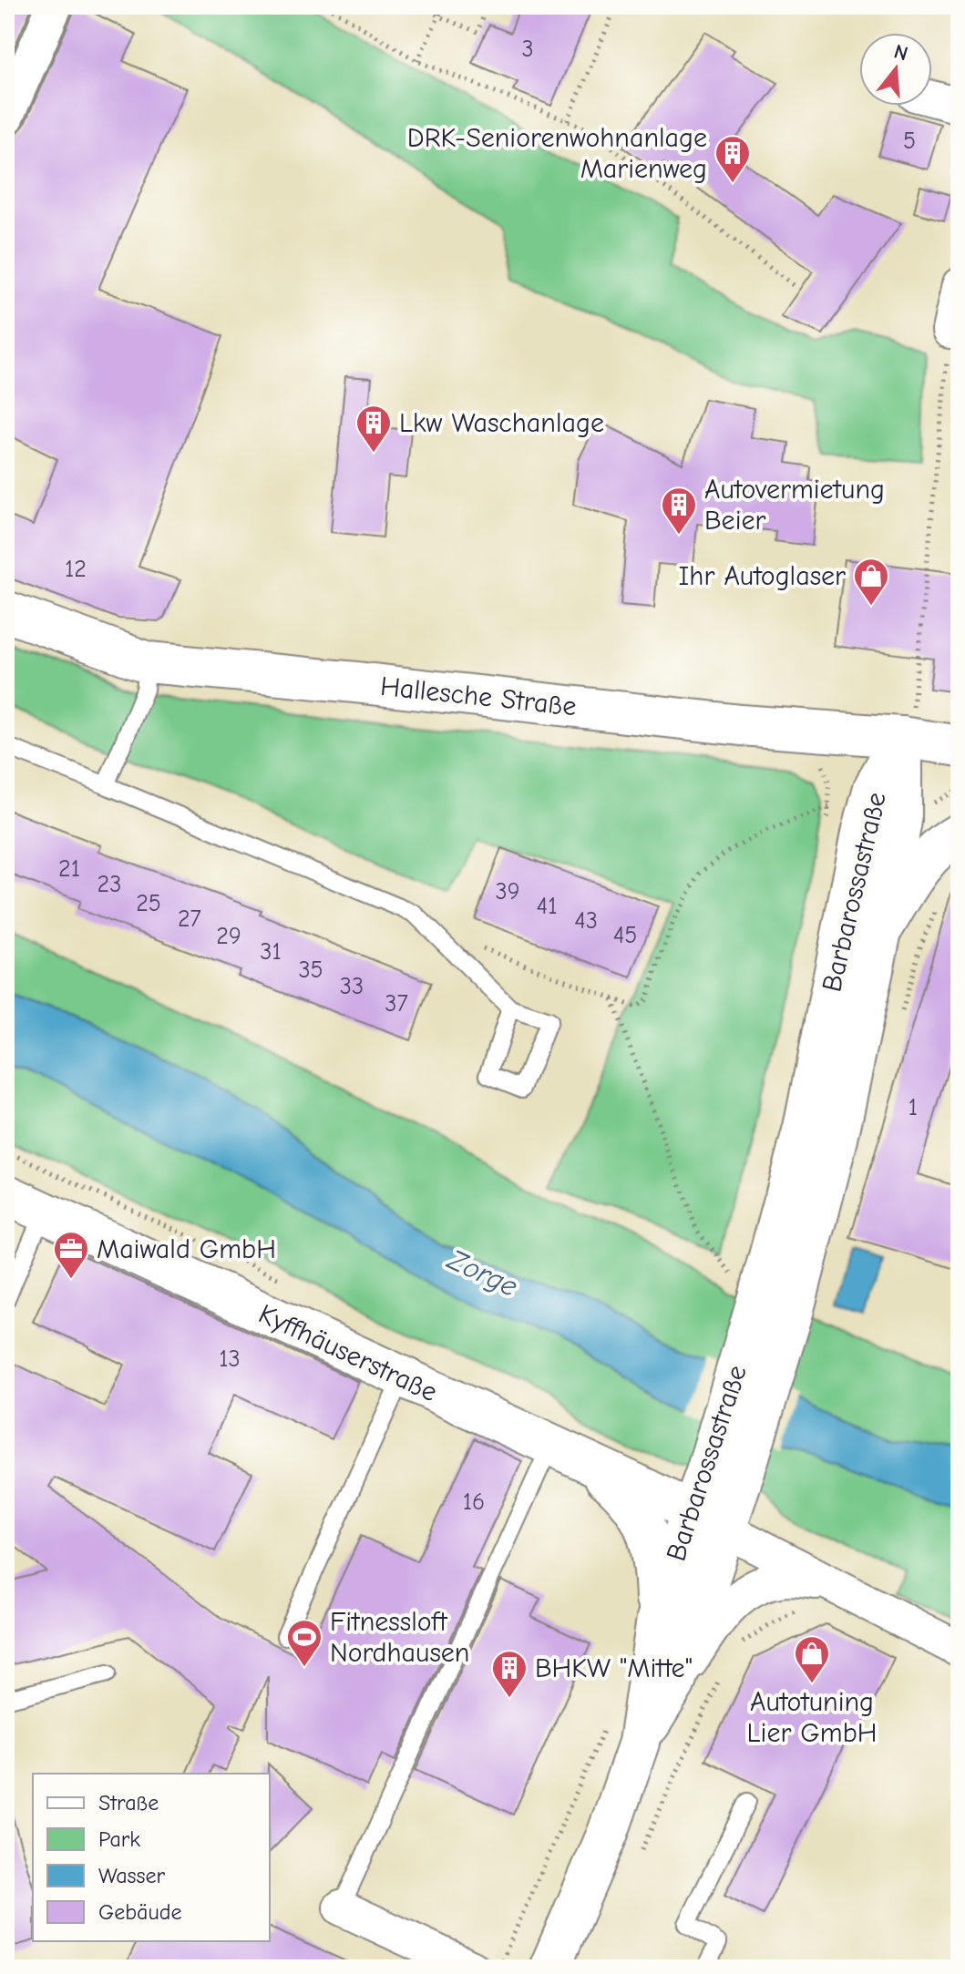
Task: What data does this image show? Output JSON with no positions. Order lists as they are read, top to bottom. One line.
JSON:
{"streets":{"main road":["Hallesche Straße","Barbarossastraße","Kyffhäuserstraße"]},"crossings":[["Hallesche Straße","Barbarossastraße"],["Barbarossastraße","Kyffhäuserstraße"]],"water":["Zorge"],"places":{"building":["DRK-Seniorenwohnanlage Marienweg","Lkw Waschanlage","Autovermietung Beier","BHKW \"Mitte\""],"shop":["Ihr Autoglaser","Autotuning Lier GmbH"],"office":["Maiwald GmbH"],"sports":["Fitnessloft Nordhausen"]},"house_numbers":["3","5","12","21","23","39","25","41","27","43","45","29","31","35","33","37","1","13","16"],"legend":["Straße","Park","Wasser","Gebäude"],"north":"top"}
